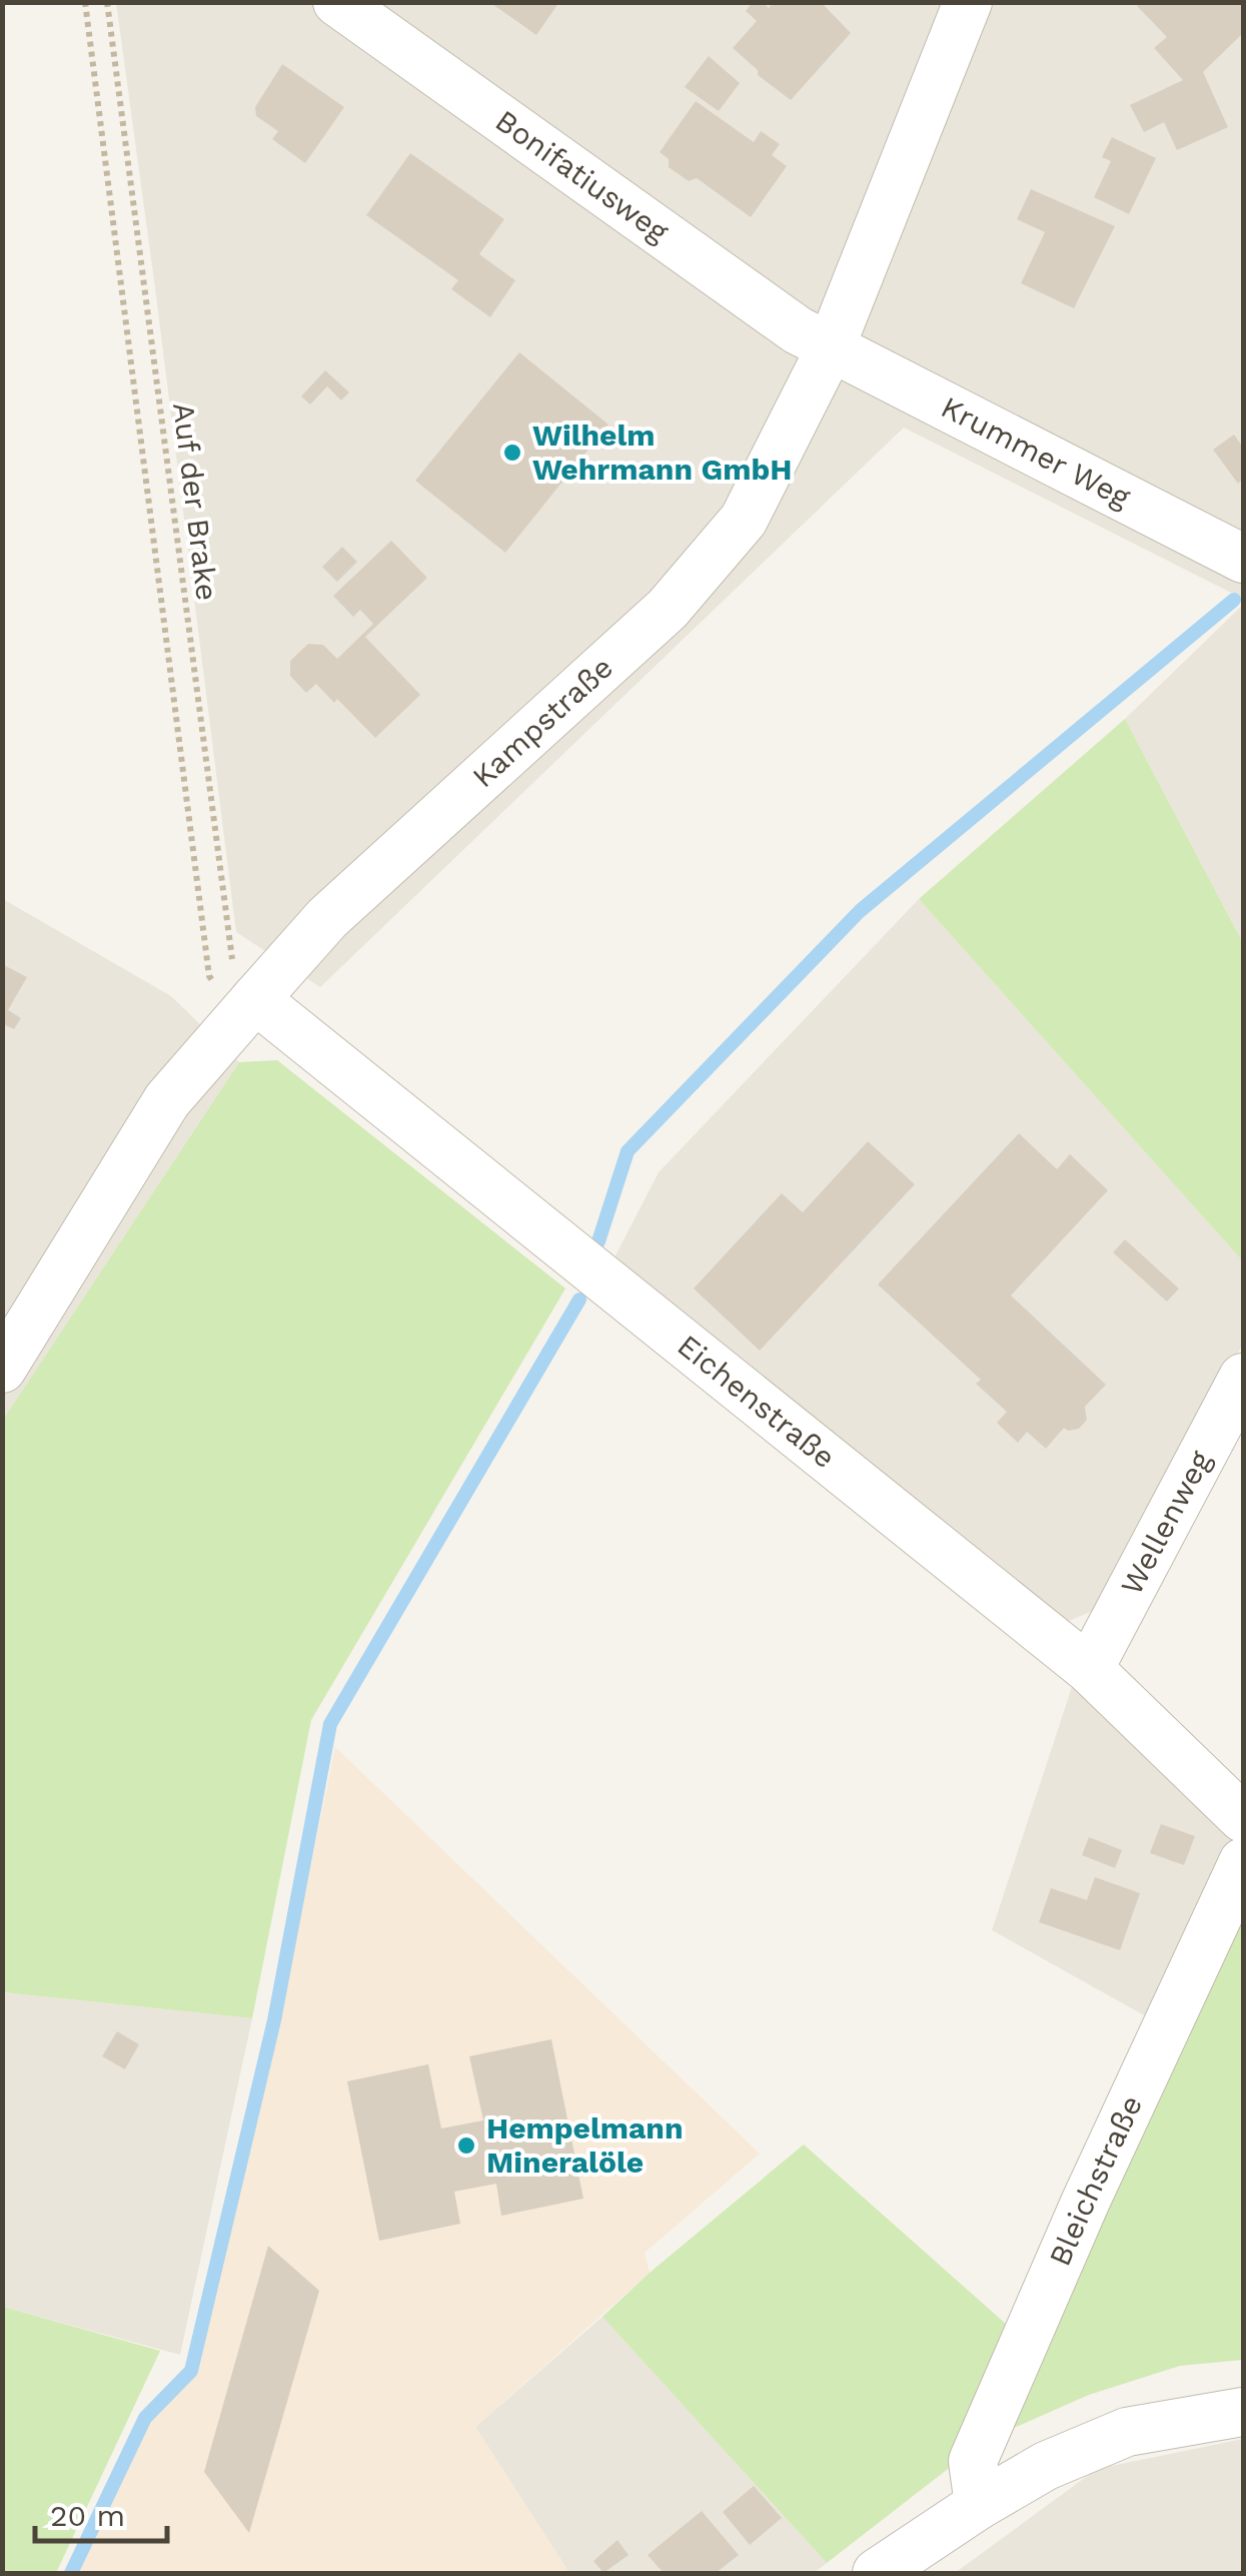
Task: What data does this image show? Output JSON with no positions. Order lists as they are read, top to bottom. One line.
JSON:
{"streets":{"street":["Bonifatiusweg","Krummer Weg","Kampstraße","Eichenstraße","Wellenweg","Bleichstraße"],"path":["Auf der Brake"]},"crossings":[["Bonifatiusweg","Krummer Weg"],["Bonifatiusweg","Kampstraße"],["Krummer Weg","Kampstraße"],["Auf der Brake","Kampstraße"],["Auf der Brake","Eichenstraße"],["Kampstraße","Eichenstraße"],["Eichenstraße","Wellenweg"]],"places":["Wilhelm Wehrmann GmbH","Hempelmann Mineralöle"],"scale_bar":"20 m"}
